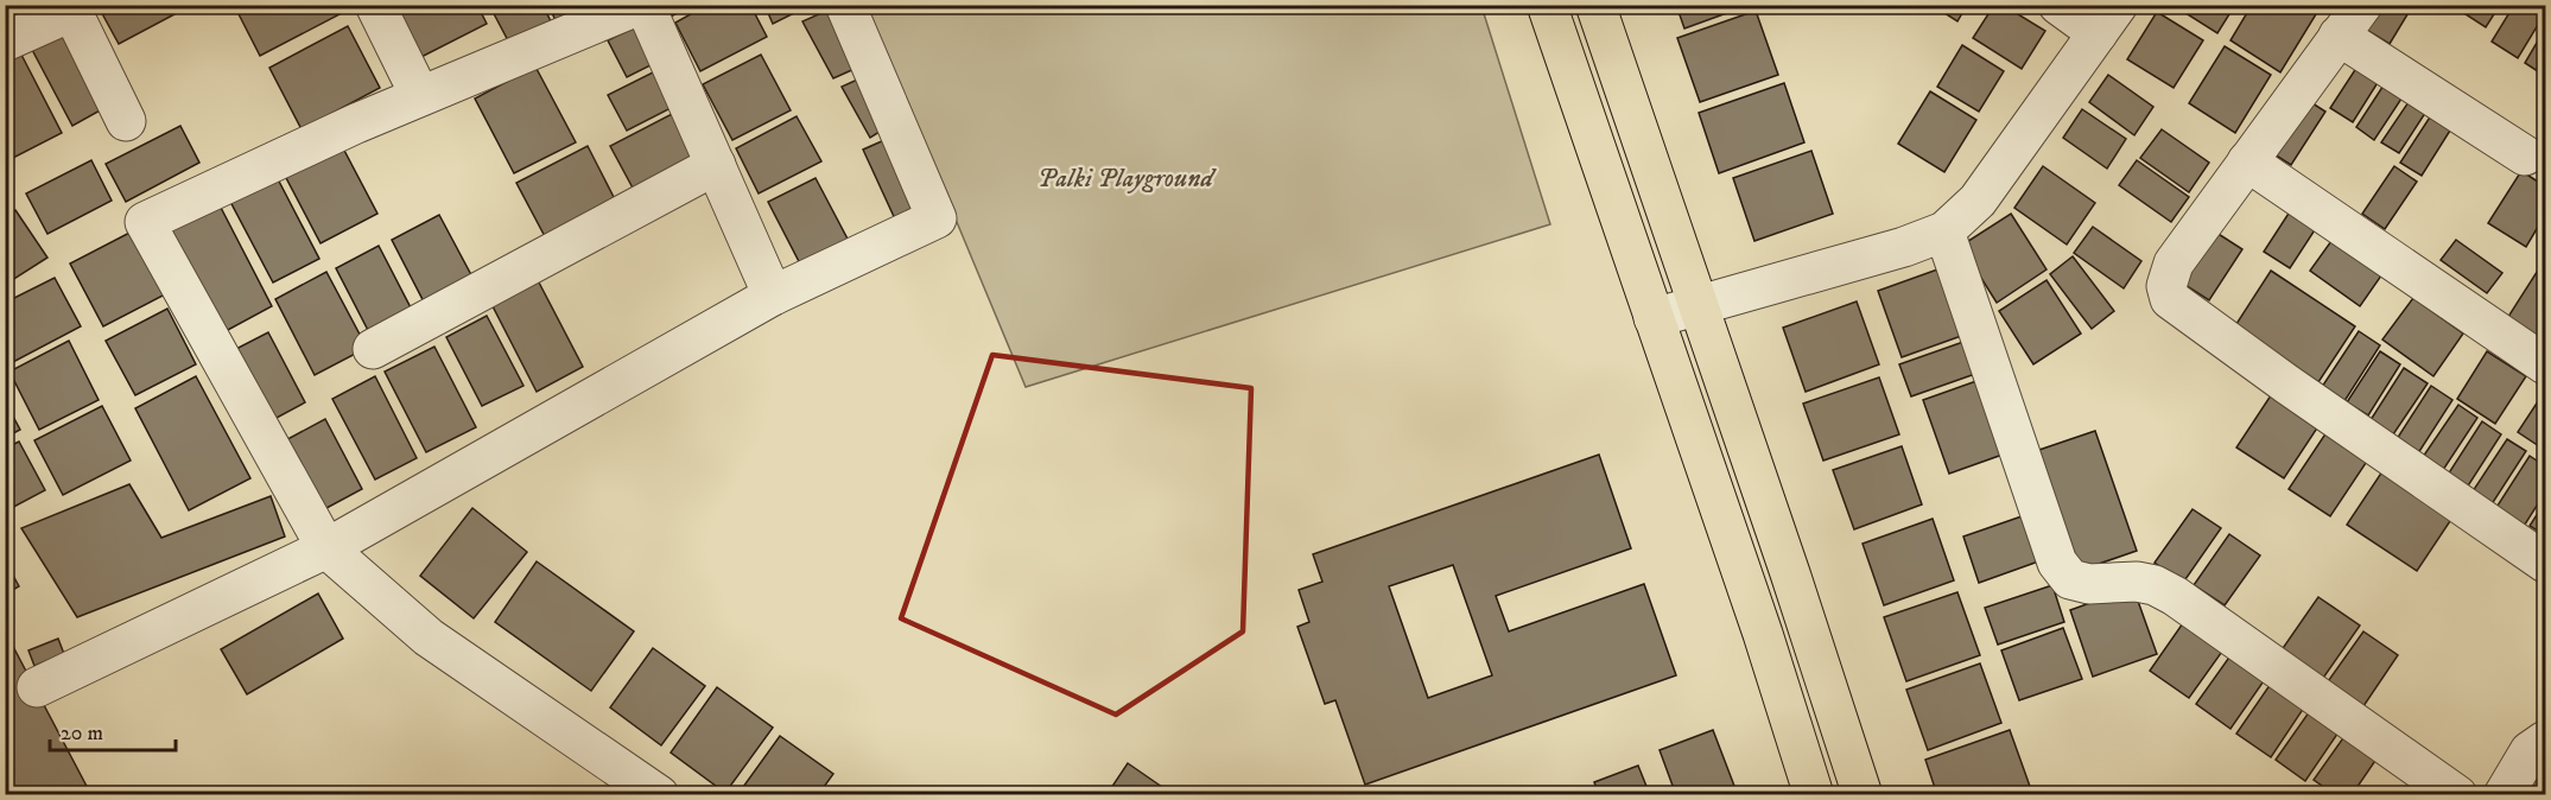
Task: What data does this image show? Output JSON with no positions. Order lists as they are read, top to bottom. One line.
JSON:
{"parks":["Palki Playground"],"scale_bar":"20 m"}
